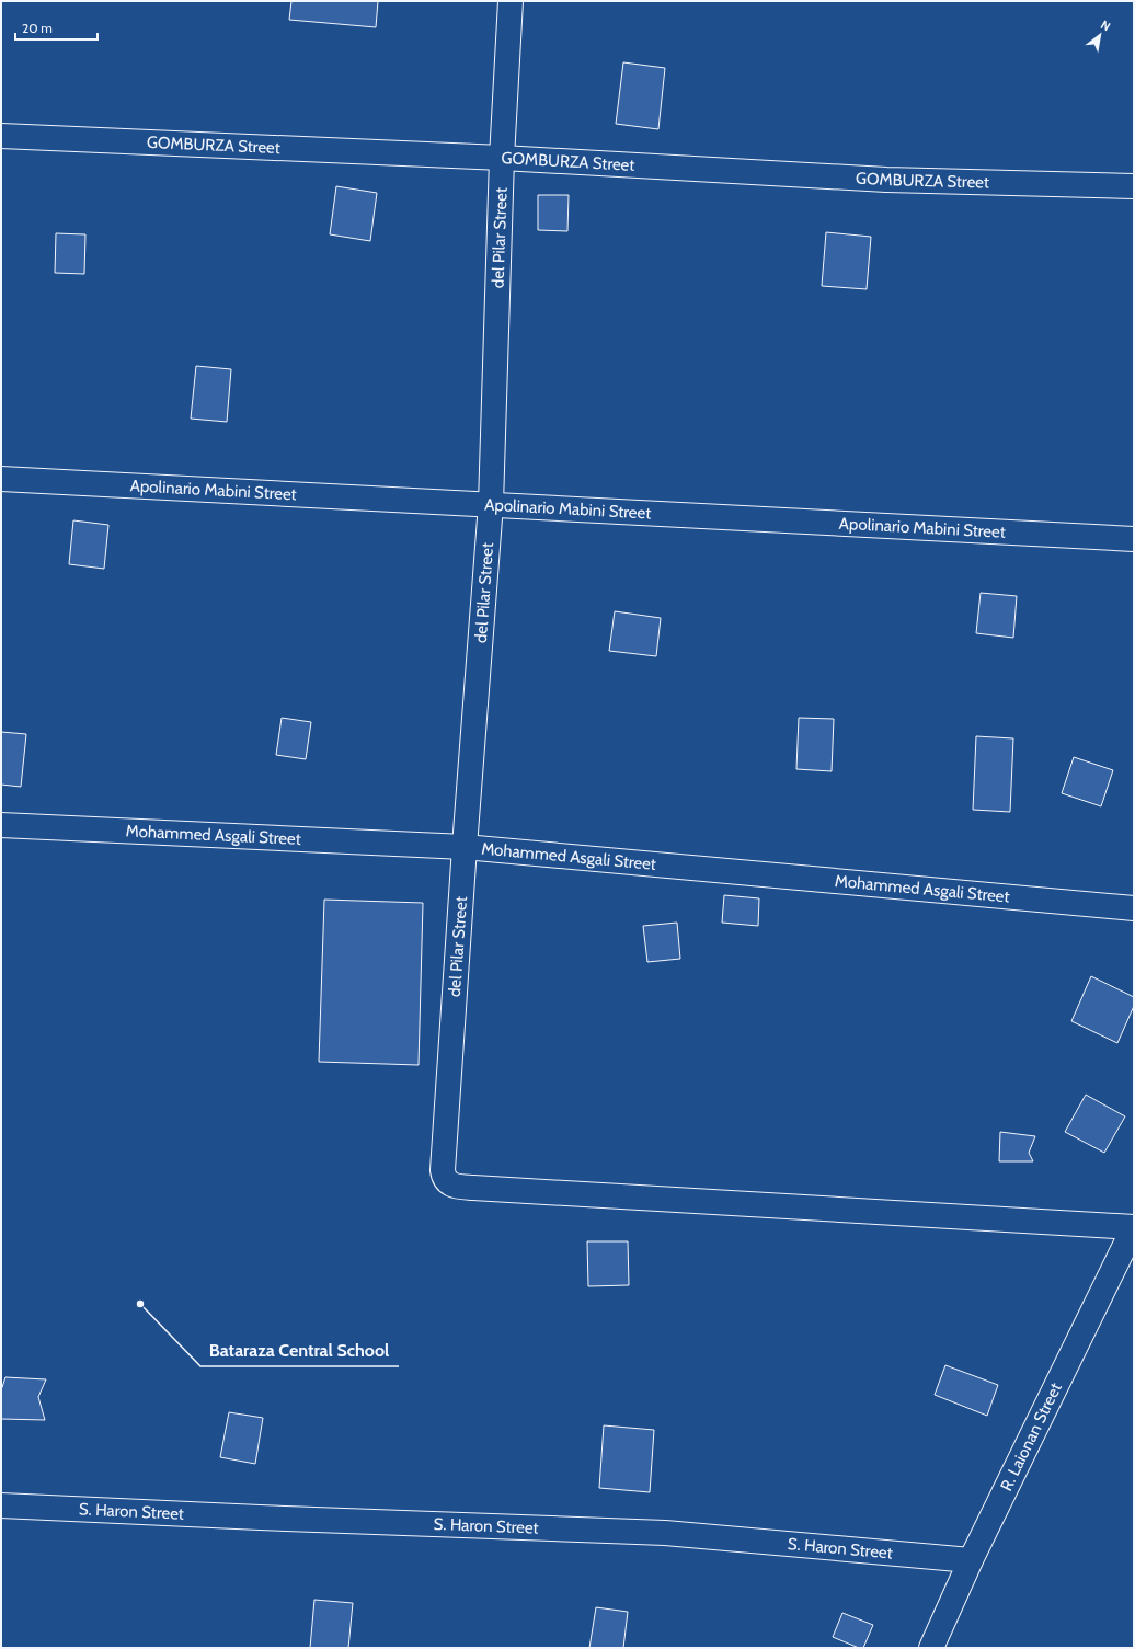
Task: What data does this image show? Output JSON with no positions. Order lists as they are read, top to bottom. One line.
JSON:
{"streets":{"street":["GOMBURZA Street","del Pilar Street","Apolinario Mabini Street","Mohammed Asgali Street","R. Laionan Street","S. Haron Street"]},"crossings":[["GOMBURZA Street","del Pilar Street"],["del Pilar Street","Apolinario Mabini Street"],["del Pilar Street","Mohammed Asgali Street"],["del Pilar Street","R. Laionan Street"],["R. Laionan Street","S. Haron Street"]],"places":["Bataraza Central School"],"scale_bar":"20 m","north":"top right"}
